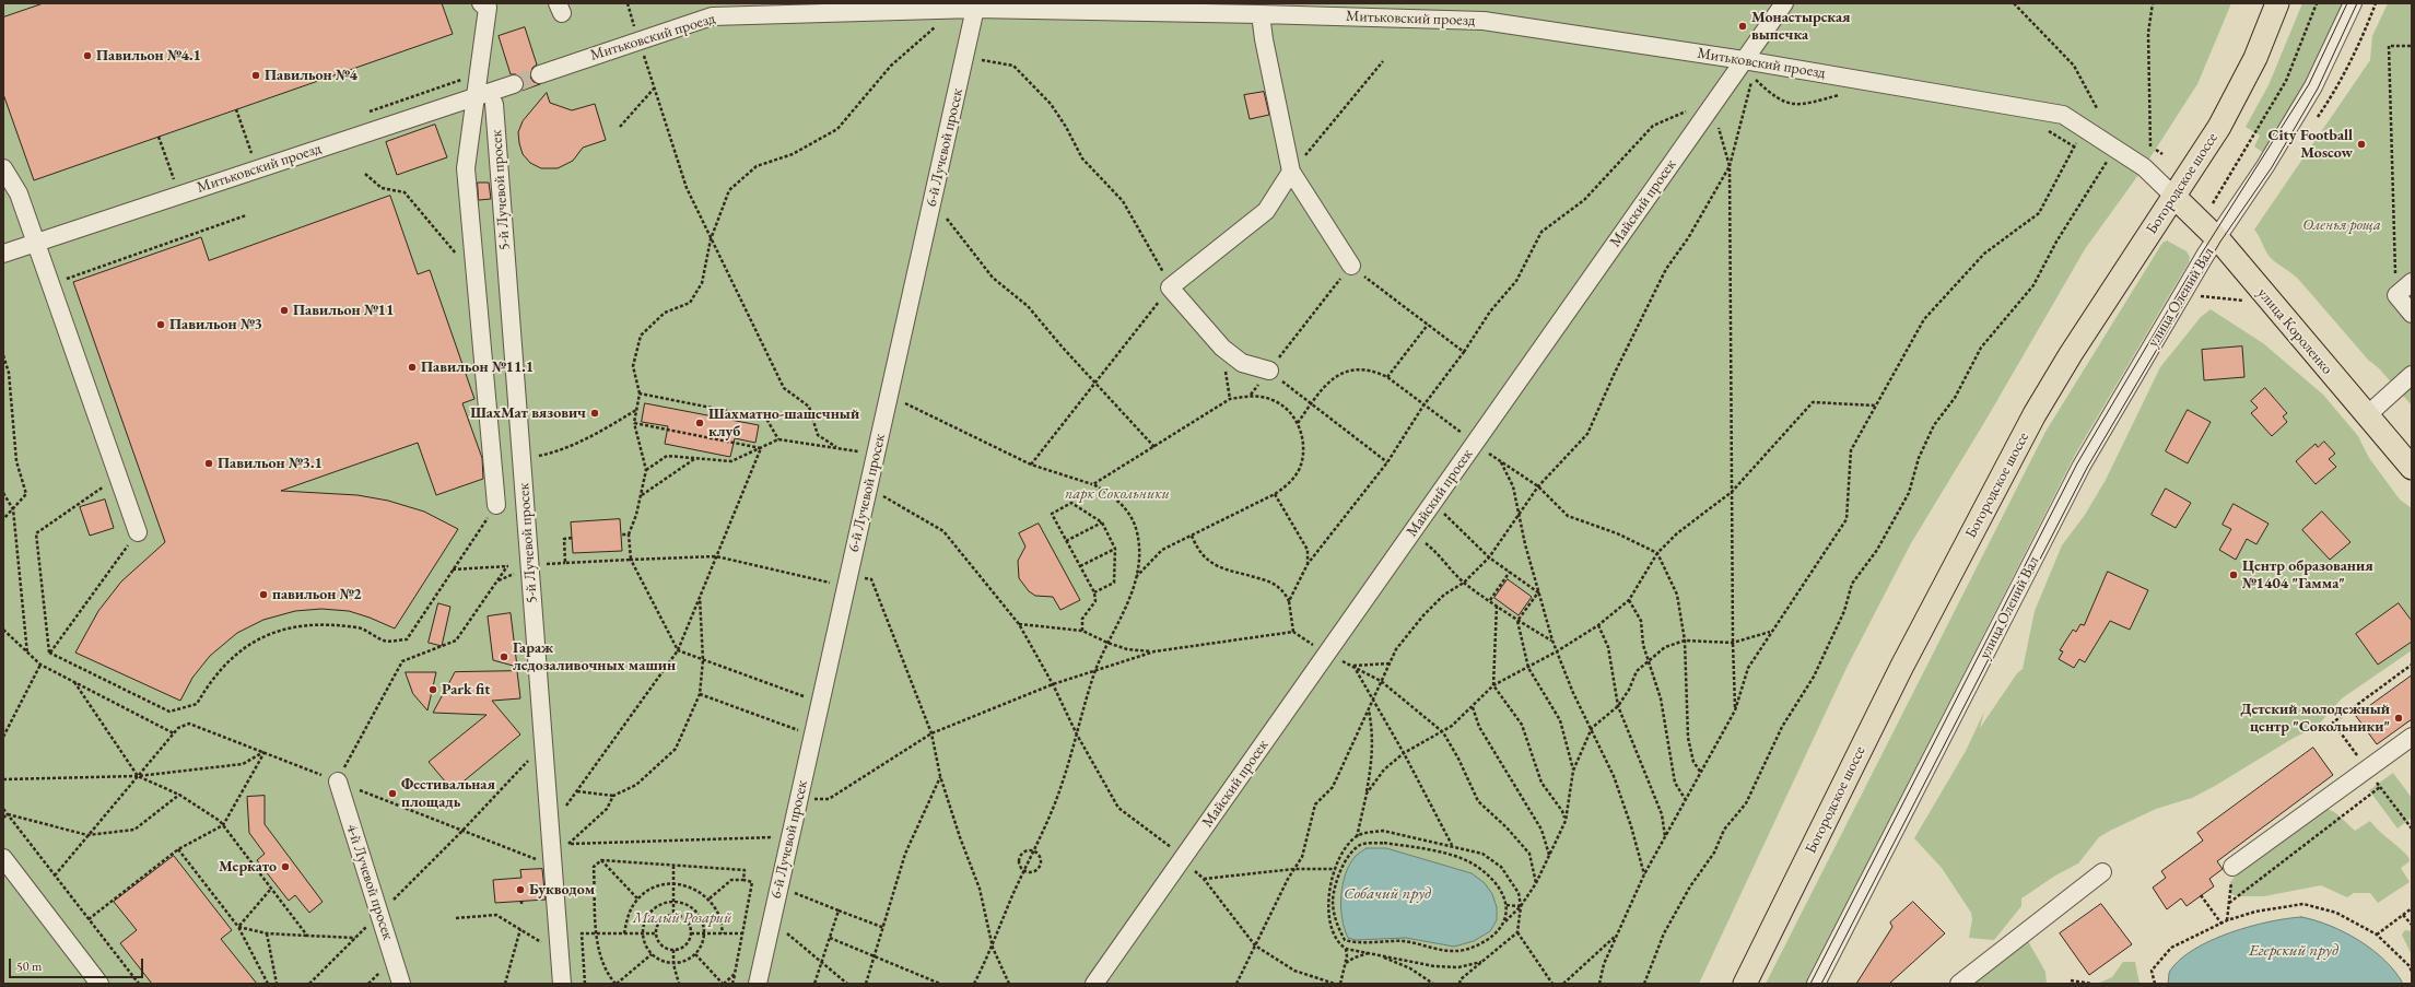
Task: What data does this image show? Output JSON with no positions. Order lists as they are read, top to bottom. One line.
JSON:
{"streets":{"main road":["Богородское шоссе","улица Короленко"],"street":["Митьковский проезд","6-й Лучевой просек","5-й Лучевой просек","Майский просек","улица Олений Вал","4-й Лучевой просек"]},"crossings":[["Митьковский проезд","6-й Лучевой просек"],["Митьковский проезд","Богородское шоссе"],["Митьковский проезд","Майский просек"],["Митьковский проезд","улица Короленко"],["Богородское шоссе","улица Короленко"],["улица Олений Вал","улица Короленко"]],"water":["Собачий пруд","Егерский пруд"],"parks":["Оленья роща","парк Сокольники","Малый Розарий"],"places":["Монастырская выпечка","Павильон №4.1","Павильон №4","City Football Moscow","Павильон №11","Павильон №3","Павильон №11.1","ШахМат вязович","Шахматно-шашечный клуб","Павильон №3.1","Центр образования №1404 \"Гамма\"","павильон №2","Гараж ледозаливочных машин","Park fit","Детский молодежный центр \"Сокольники\"","Фестивальная площадь","Меркато","Букводом"],"scale_bar":"50 m"}
